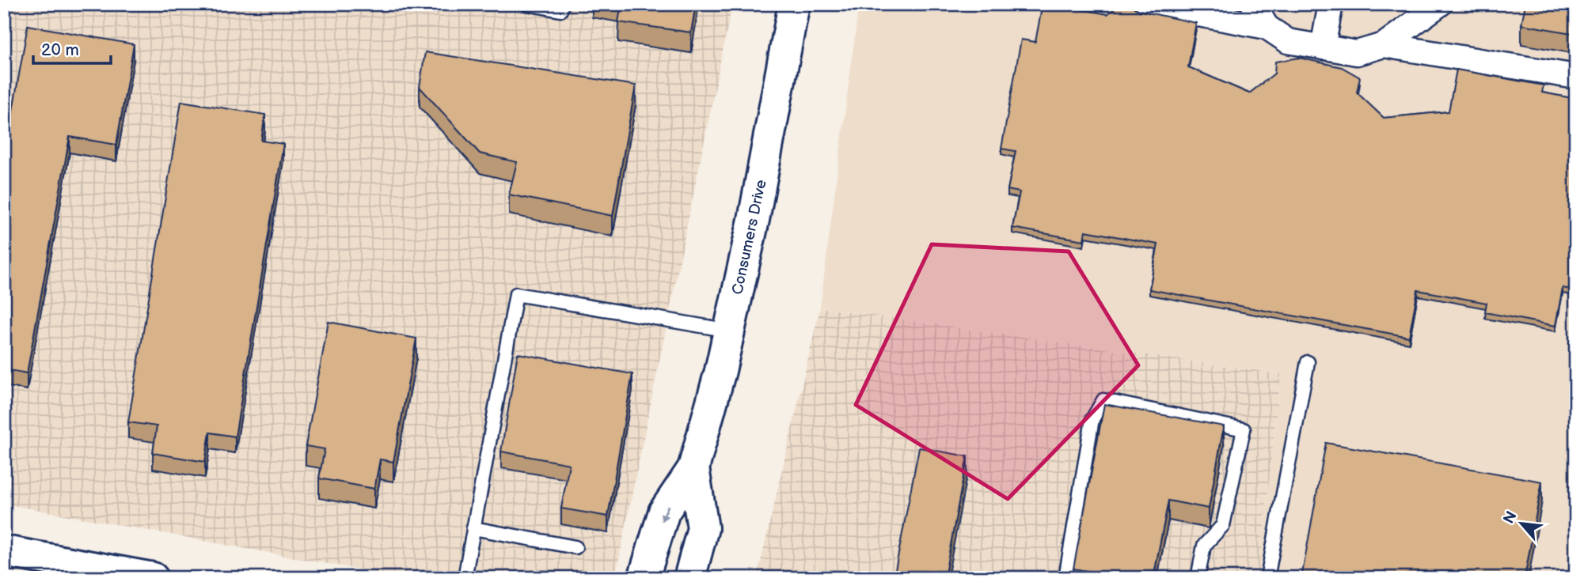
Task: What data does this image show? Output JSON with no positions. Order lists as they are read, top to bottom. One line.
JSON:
{"streets":{"main road":["Consumers Drive"]},"scale_bar":"20 m","north":"top left"}
